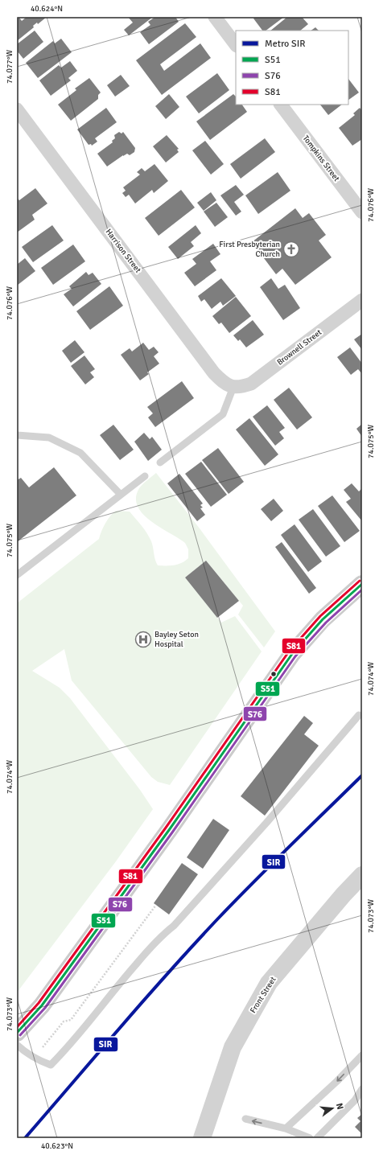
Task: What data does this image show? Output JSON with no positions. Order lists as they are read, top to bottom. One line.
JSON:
{"streets":{"street":["Tompkins Street","Harrison Street","Brownell Street","Front Street"]},"crossings":[["Harrison Street","Brownell Street"]],"places":{"church":["First Presbyterian Church"],"hospital":["Bayley Seton Hospital"]},"lines":["transit line S81","transit line S51","transit line S76","metro line SIR"],"legend":["Metro SIR","S51","S76","S81"],"north":"right","coordinates":["40.624°N","74.077°W","74.076°W","74.075°W","74.074°W","74.073°W","40.623°N"]}
